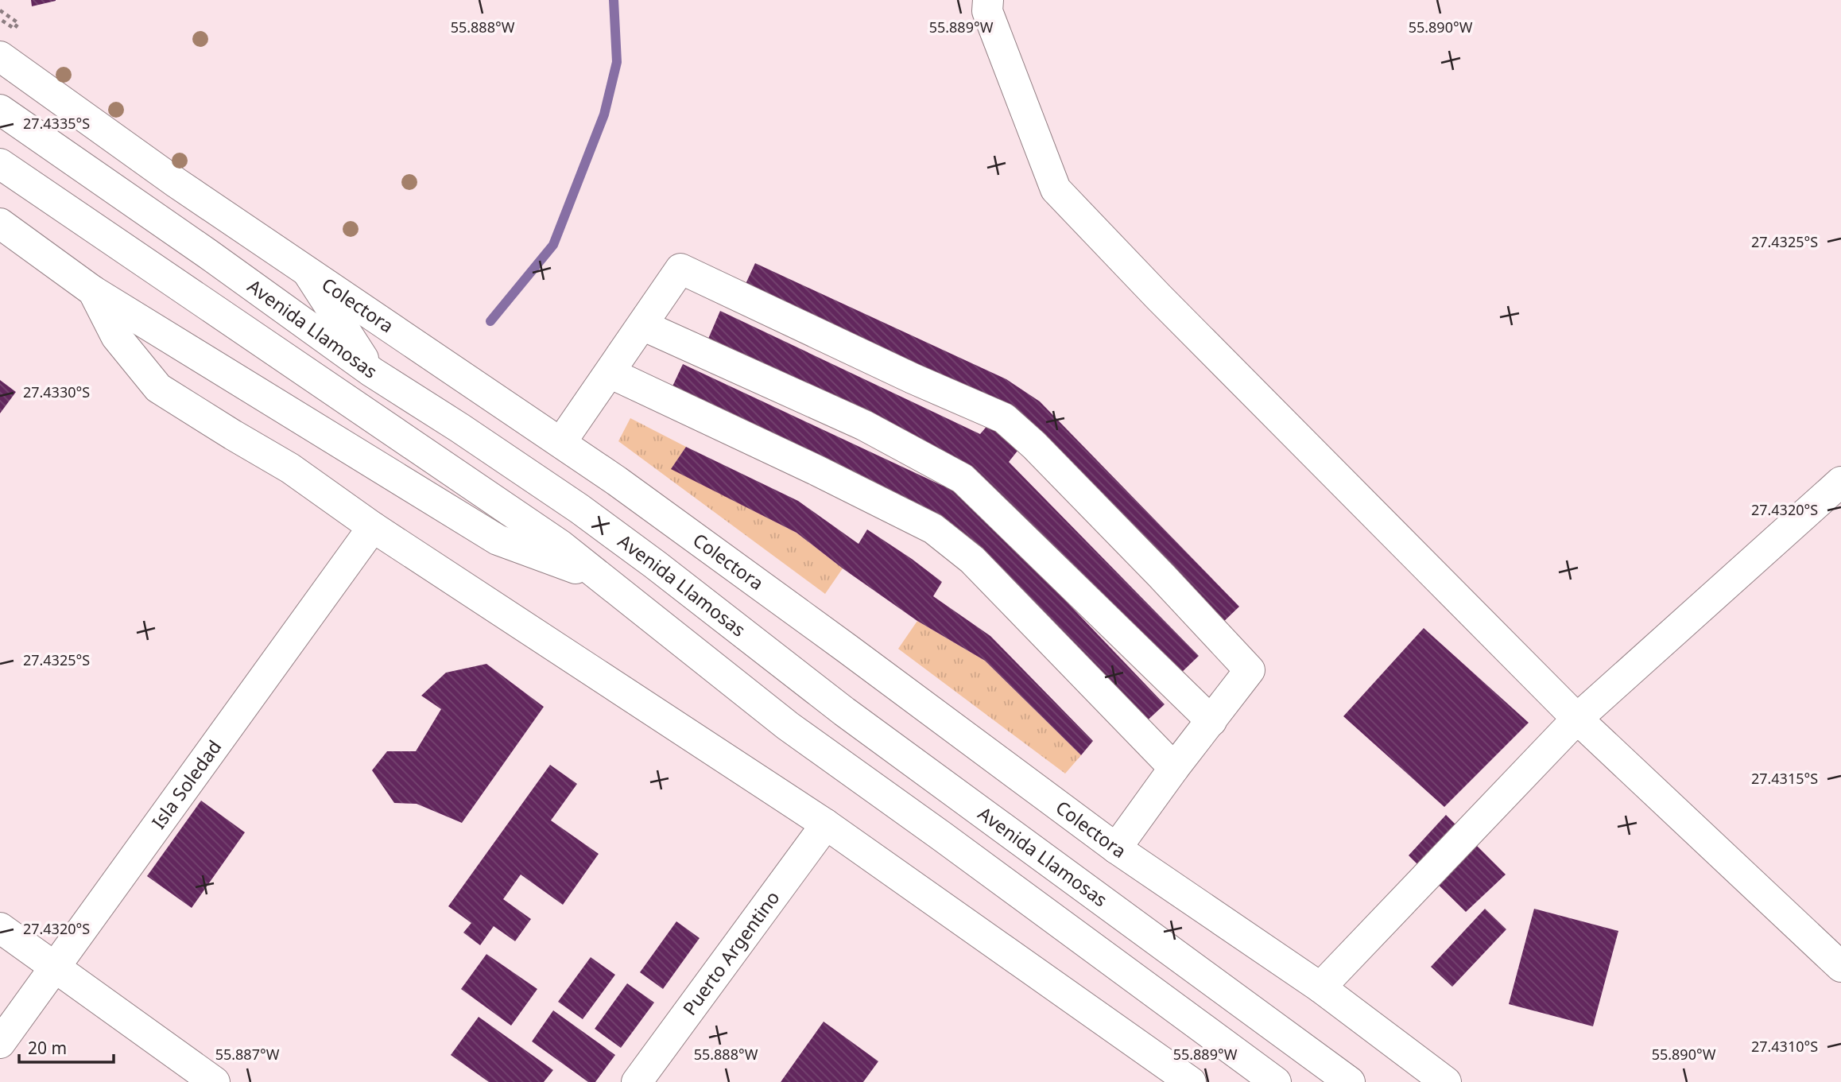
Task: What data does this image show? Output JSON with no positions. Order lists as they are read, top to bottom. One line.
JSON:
{"streets":{"main road":["Colectora","Avenida Llamosas","Isla Soledad","Puerto Argentino"]},"scale_bar":"20 m","coordinates":["55.888°W","55.889°W","55.890°W","27.4335°S","27.4325°S","27.4330°S","27.4320°S","27.4315°S","27.4310°S","55.887°W"]}
